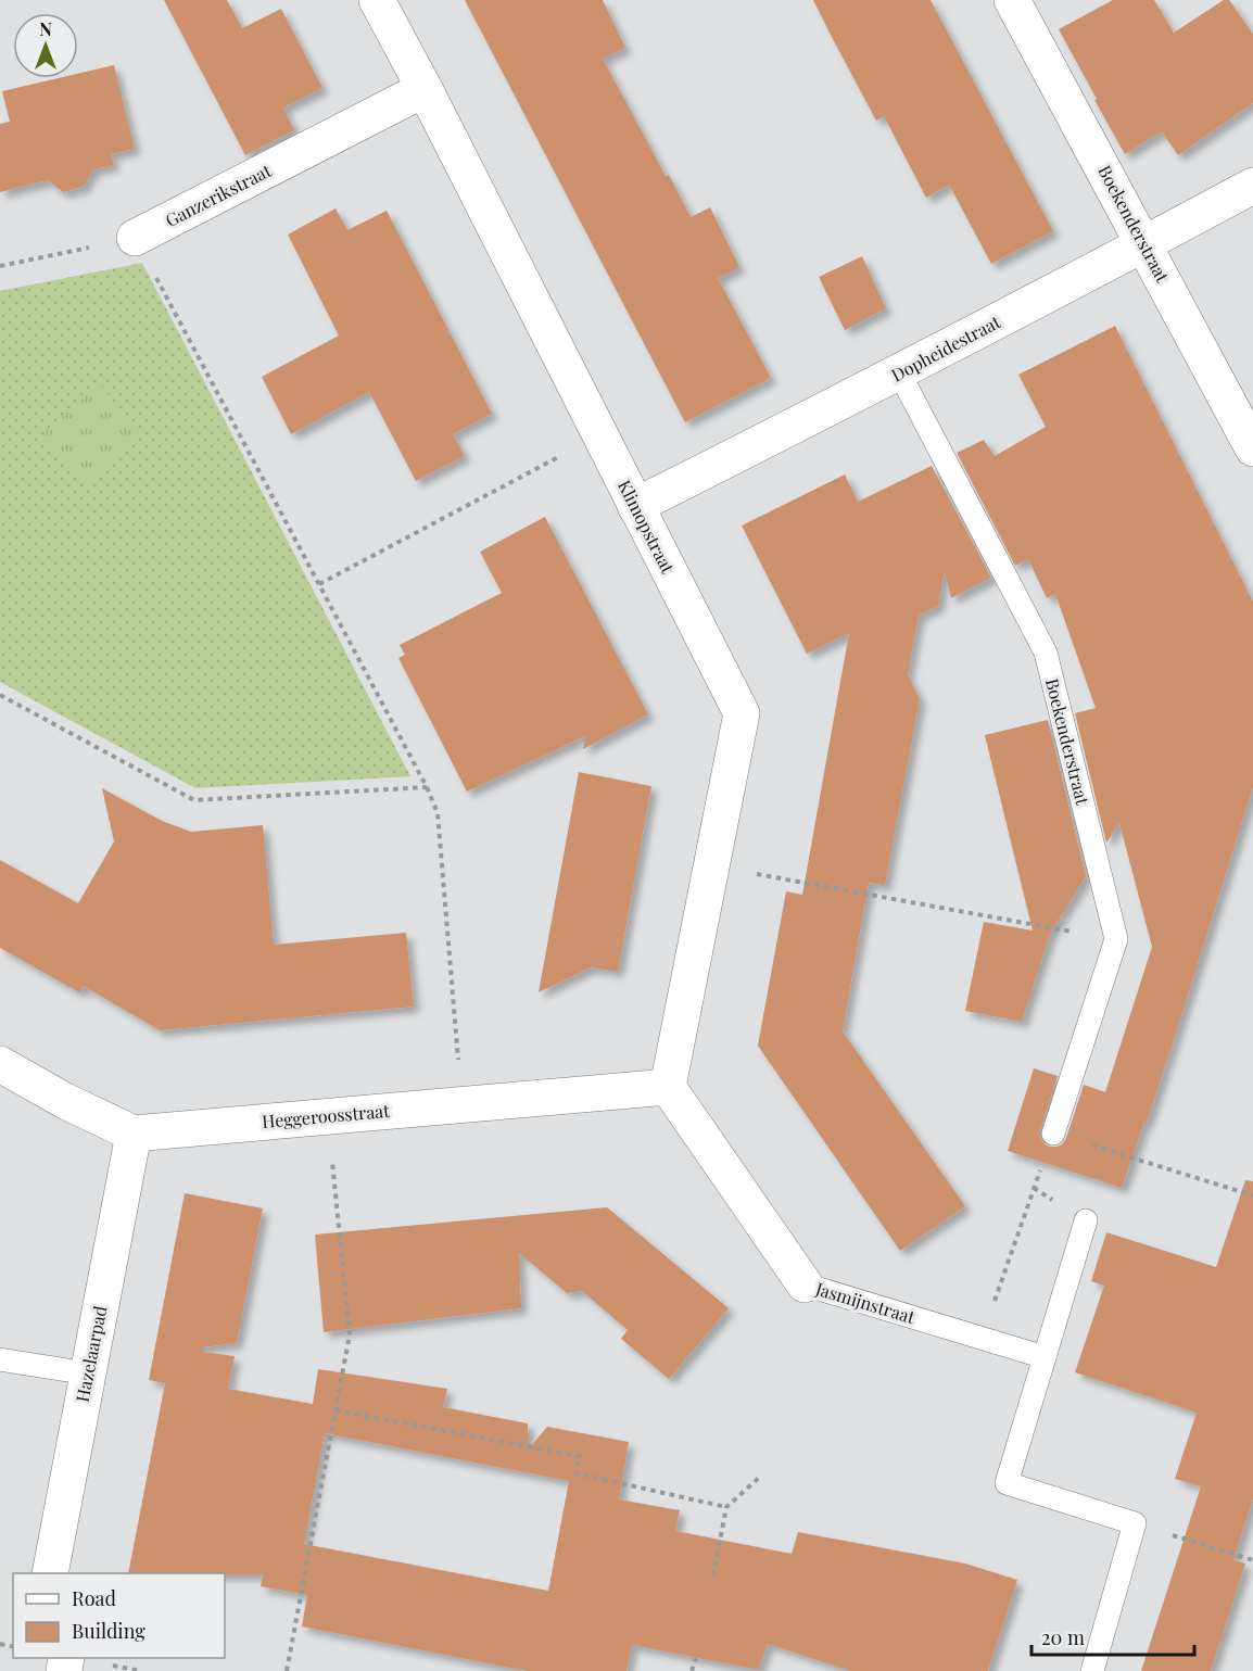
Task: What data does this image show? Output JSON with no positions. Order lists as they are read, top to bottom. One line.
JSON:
{"streets":{"street":["Ganzerikstraat","Boekenderstraat","Dopheidestraat","Klimopstraat","Heggeroosstraat","Jasmijnstraat","Hazelaarpad"]},"crossings":[["Ganzerikstraat","Klimopstraat"],["Boekenderstraat","Dopheidestraat"],["Dopheidestraat","Klimopstraat"],["Klimopstraat","Heggeroosstraat"],["Klimopstraat","Jasmijnstraat"],["Heggeroosstraat","Jasmijnstraat"],["Heggeroosstraat","Hazelaarpad"]],"legend":["Road","Building"],"scale_bar":"20 m","north":"top"}
